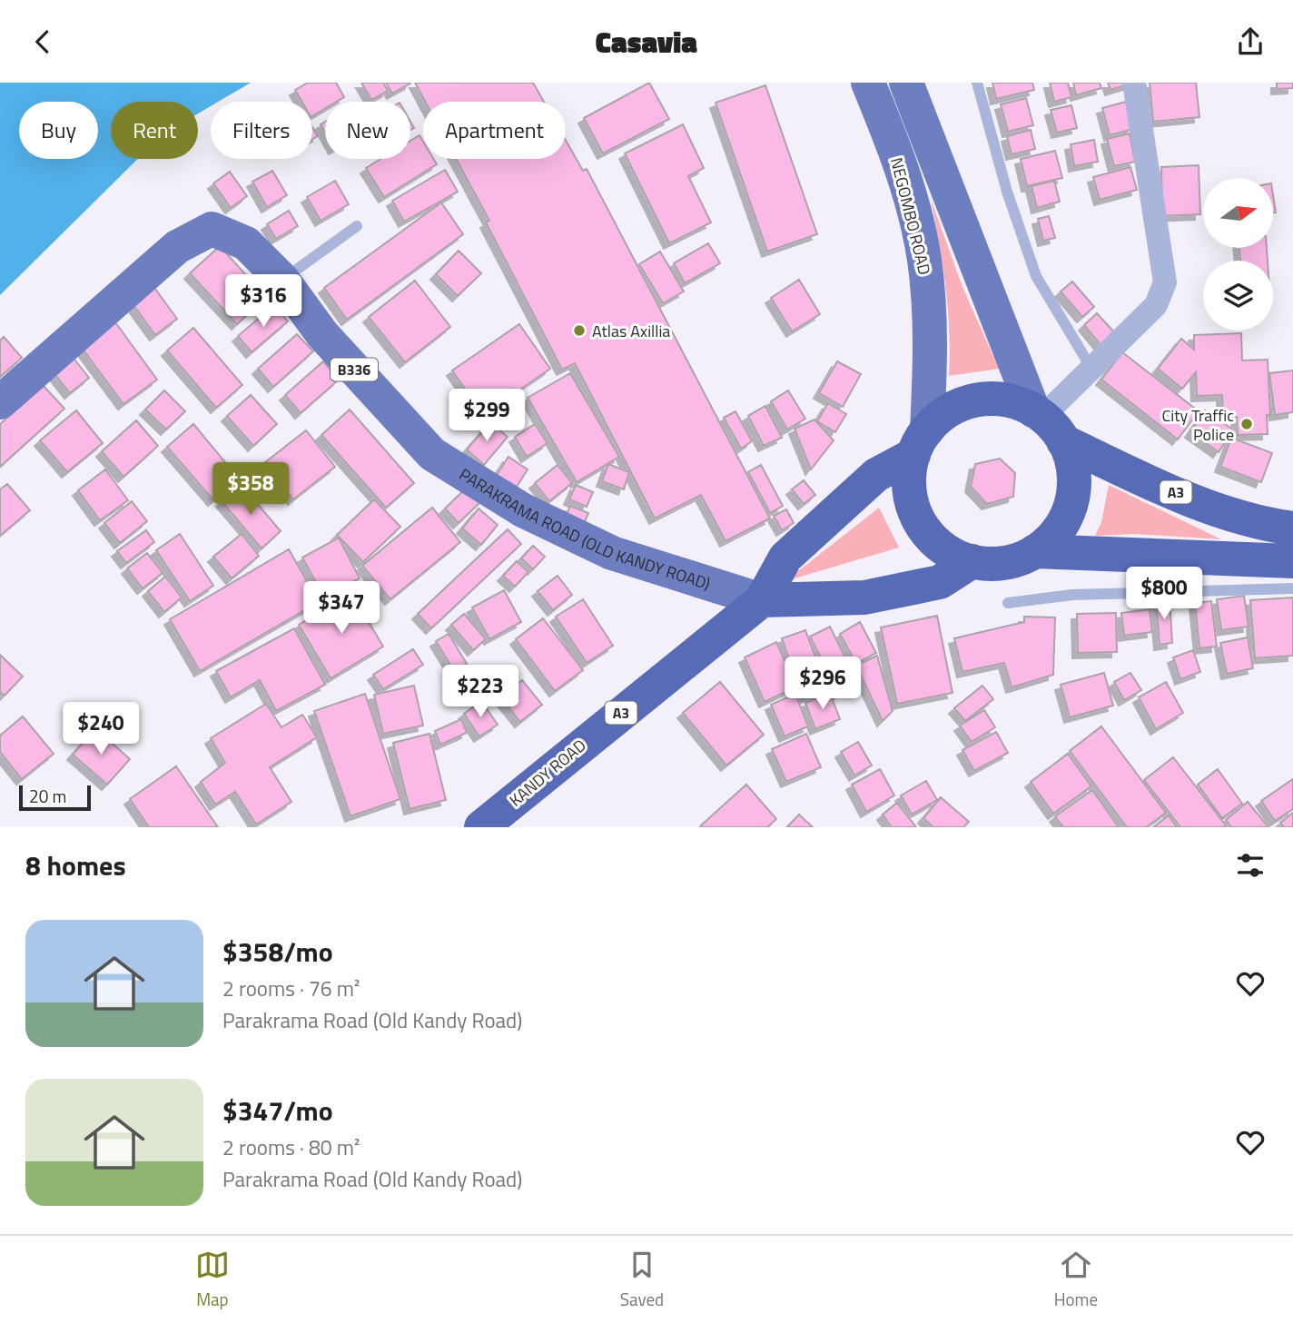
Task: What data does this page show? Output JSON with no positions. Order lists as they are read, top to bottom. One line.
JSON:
{"streets":{"highway":["A3","KANDY ROAD"],"main road":["NEGOMBO ROAD","B336","PARAKRAMA ROAD (OLD KANDY ROAD)"]},"crossings":[["NEGOMBO ROAD","A3"],["NEGOMBO ROAD","KANDY ROAD"],["A3","KANDY ROAD"],["PARAKRAMA ROAD (OLD KANDY ROAD)","KANDY ROAD"]],"places":["Atlas Axillia","City Traffic Police"],"scale_bar":"20 m","north":"right","page":{"header":"Casavia","chip":["Buy","Rent","Filters","New","Apartment"],"price":["$316","$299","$358","$800","$347","$296","$223","$240"],"scale":"20 m","heading":"8 homes","list":[{"name":"$358/mo","note":"2 rooms · 76 m² · Parakrama Road (Old Kandy Road)"},{"name":"$347/mo","note":"2 rooms · 80 m² · Parakrama Road (Old Kandy Road)"}],"tabs":["Map","Saved","Home"]}}
